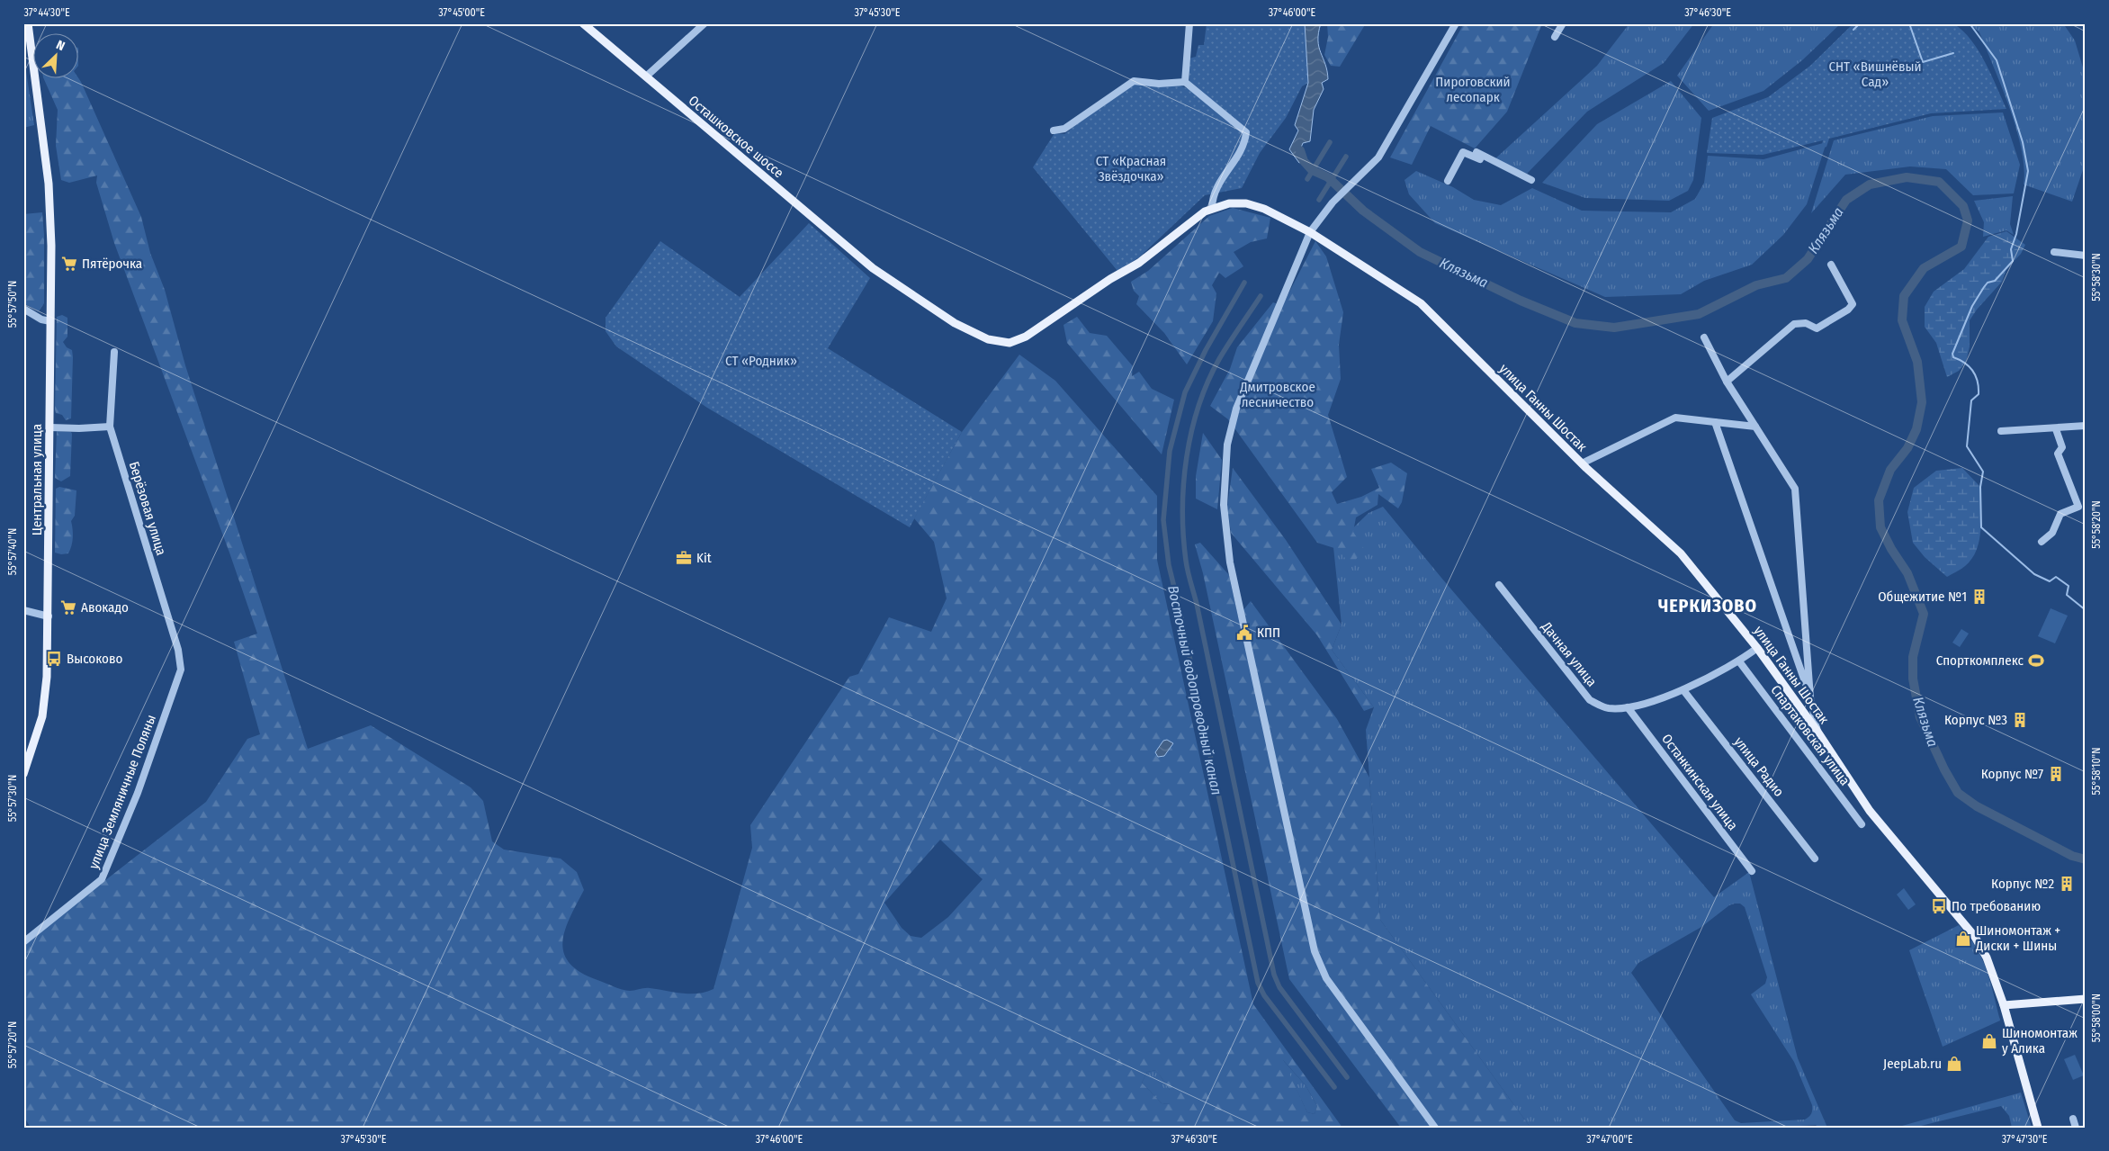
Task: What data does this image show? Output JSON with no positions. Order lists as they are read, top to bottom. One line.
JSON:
{"streets":{"main road":["Осташковское шоссе","улица Ганны Шостак","Центральная улица"],"street":["Берёзовая улица","Дачная улица","Спартаковская улица","улица Радио","Останкинская улица","улица Земляничные Поляны"]},"crossings":[["Осташковское шоссе","улица Ганны Шостак"],["улица Ганны Шостак","Дачная улица"],["Берёзовая улица","улица Земляничные Поляны"],["Дачная улица","Спартаковская улица"],["Дачная улица","улица Радио"],["Дачная улица","Останкинская улица"]],"districts":["ЧЕРКИЗОВО"],"water":["Клязьма","Восточный водопроводный канал"],"parks":["СНТ «Вишнёвый Сад»","Пироговский лесопарк","СТ «Красная Звёздочка»","СТ «Родник»","Дмитровское лесничество"],"places":{"supermarket":["Пятёрочка","Авокадо"],"office":["Kit"],"building":["Общежитие №1","Корпус №3","Корпус №7","Корпус №2"],"public building":["КПП"],"bus stop":["Высоково","По требованию"],"sports":["Спорткомплекс"],"shop":["Шиномонтаж + Диски + Шины","Шиномонтаж у Алика","JeepLab.ru"]},"north":"top right","coordinates":["37°44'30\"E","37°45'00\"E","37°45'30\"E","37°46'00\"E","37°46'30\"E","55°58'30\"N","55°57'50\"N","55°58'20\"N","55°57'40\"N","55°58'10\"N","55°57'30\"N","55°58'00\"N","55°57'20\"N","37°47'00\"E","37°47'30\"E"]}
